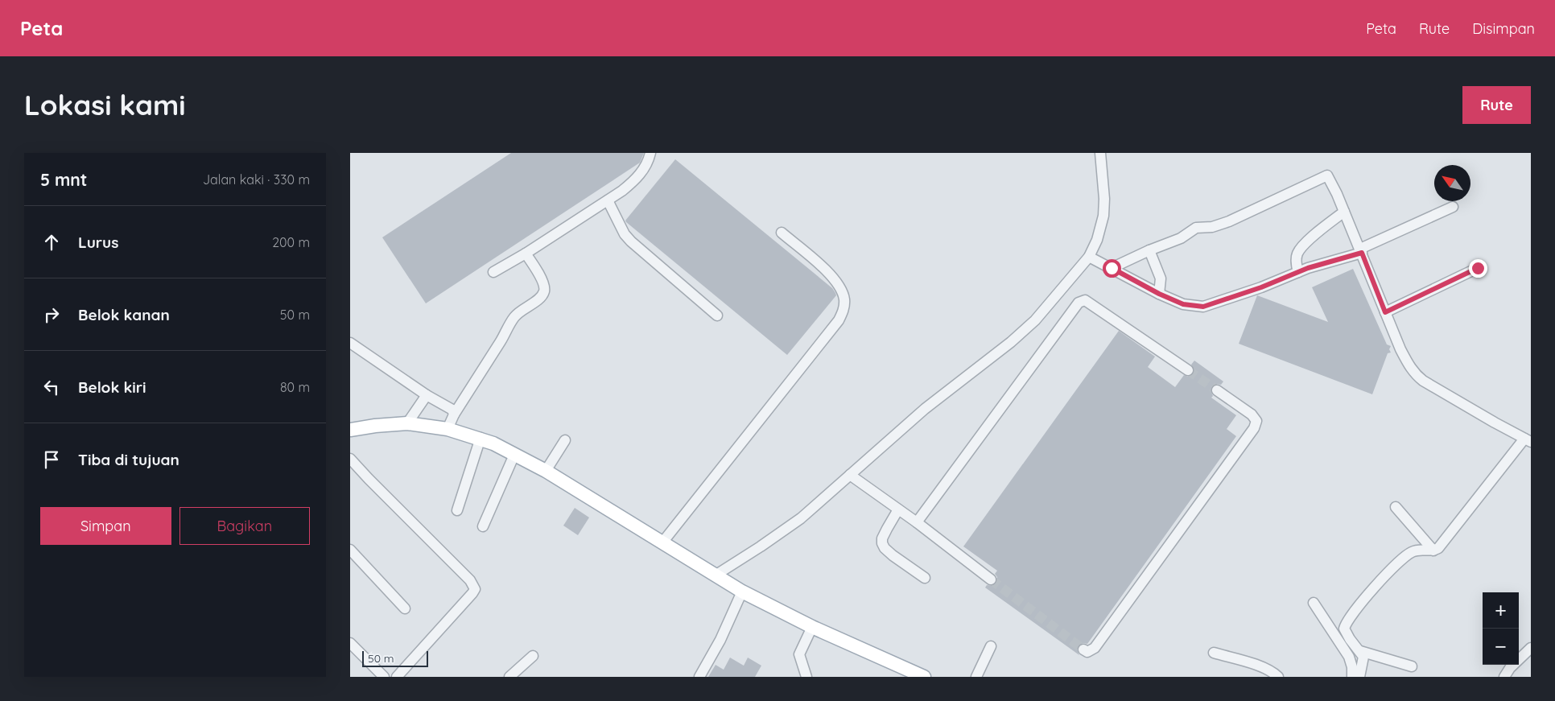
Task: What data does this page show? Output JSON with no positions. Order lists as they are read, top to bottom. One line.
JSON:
{"scale_bar":"50 m","north":"top left","page":{"header":"Peta","nav":["Peta","Rute","Disimpan"],"buttons":["Rute",["Simpan","Bagikan"]],"title":"Lokasi kami","heading":["5 mnt","Jalan kaki · 330 m"],"list":[["Lurus","200 m"],["Belok kanan","50 m"],["Belok kiri","80 m"],"Tiba di tujuan"],"map_buttons":["+","−"],"scale":"50 m"}}
